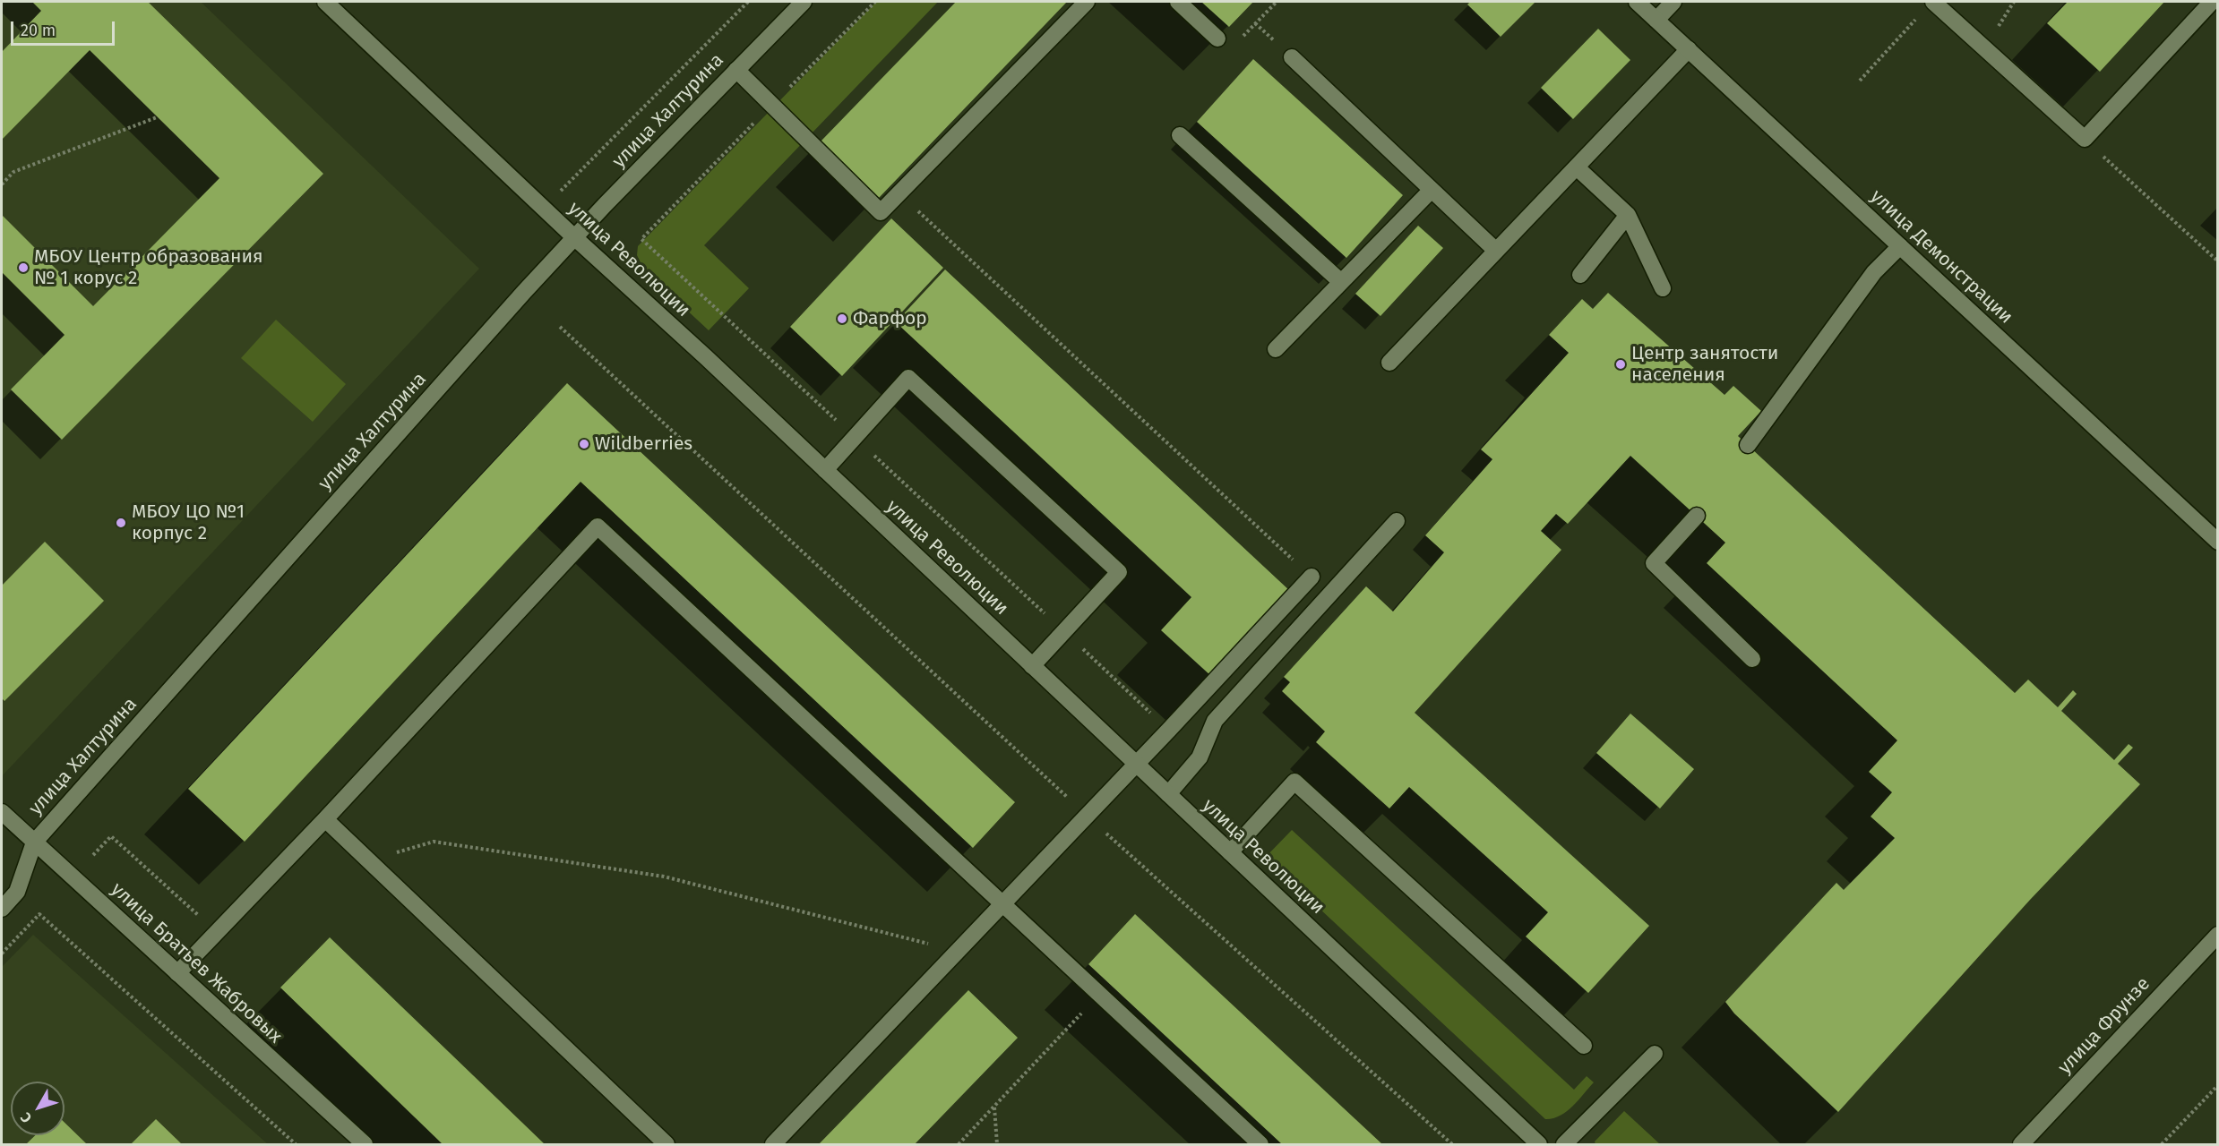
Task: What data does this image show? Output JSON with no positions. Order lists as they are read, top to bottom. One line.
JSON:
{"streets":{"street":["улица Халтурина","улица Демонстрации","улица Революции","улица Братьев Жабровых","улица Фрунзе"]},"crossings":[["улица Халтурина","улица Революции"],["улица Халтурина","улица Братьев Жабровых"]],"places":["МБОУ Центр образования № 1 корус 2","Фарфор","Центр занятости населения","Wildberries","МБОУ ЦО №1 корпус 2"],"scale_bar":"20 m","north":"bottom left"}
